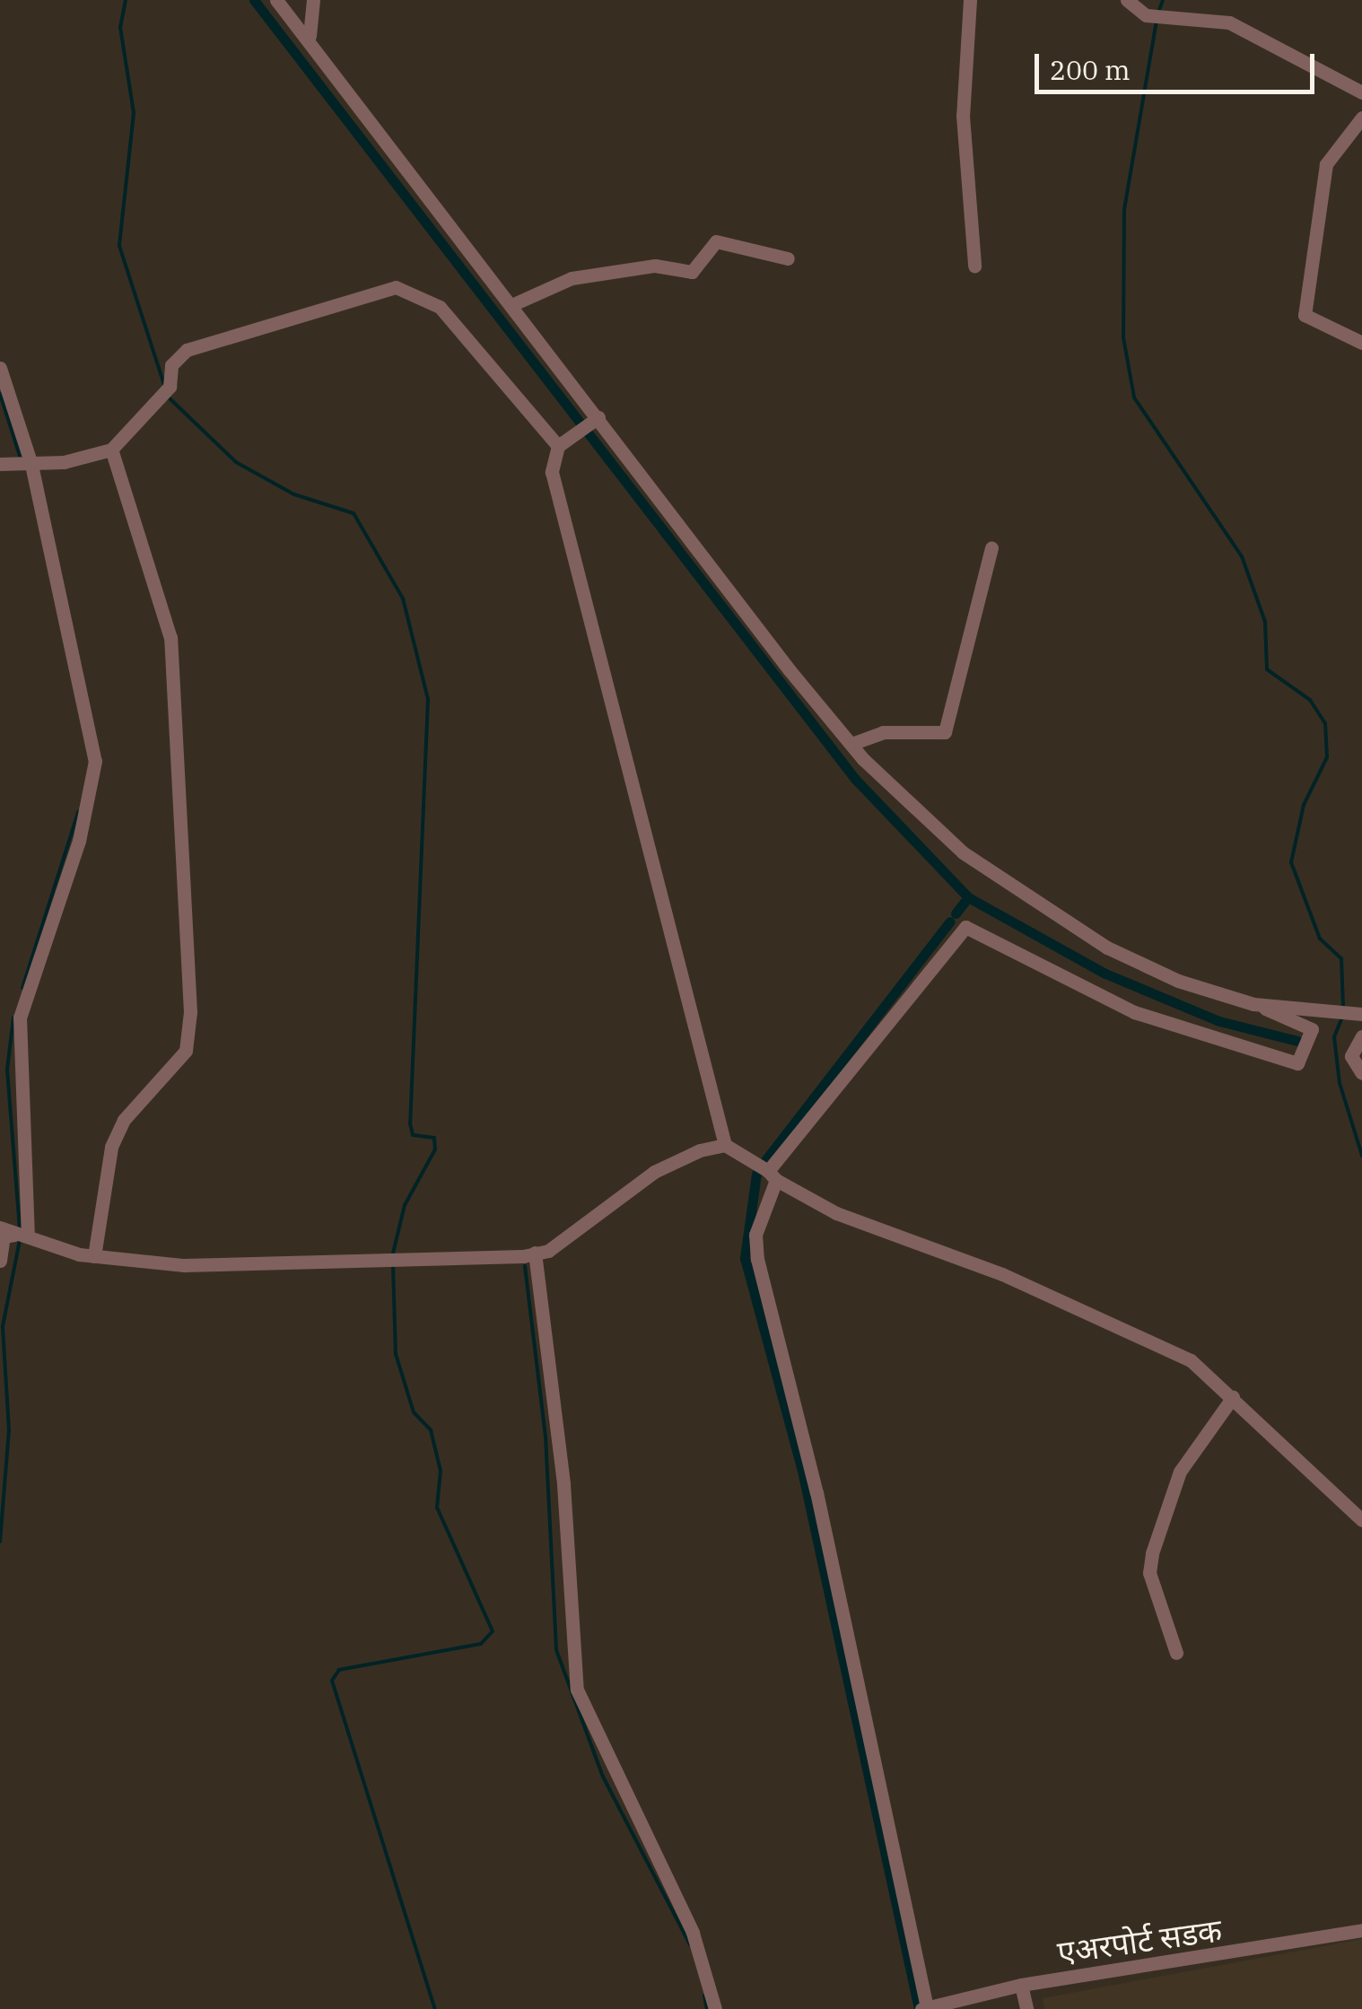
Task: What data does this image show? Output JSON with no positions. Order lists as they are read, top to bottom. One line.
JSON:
{"streets":{"street":["एअरपोर्ट सडक"]},"scale_bar":"200 m"}
